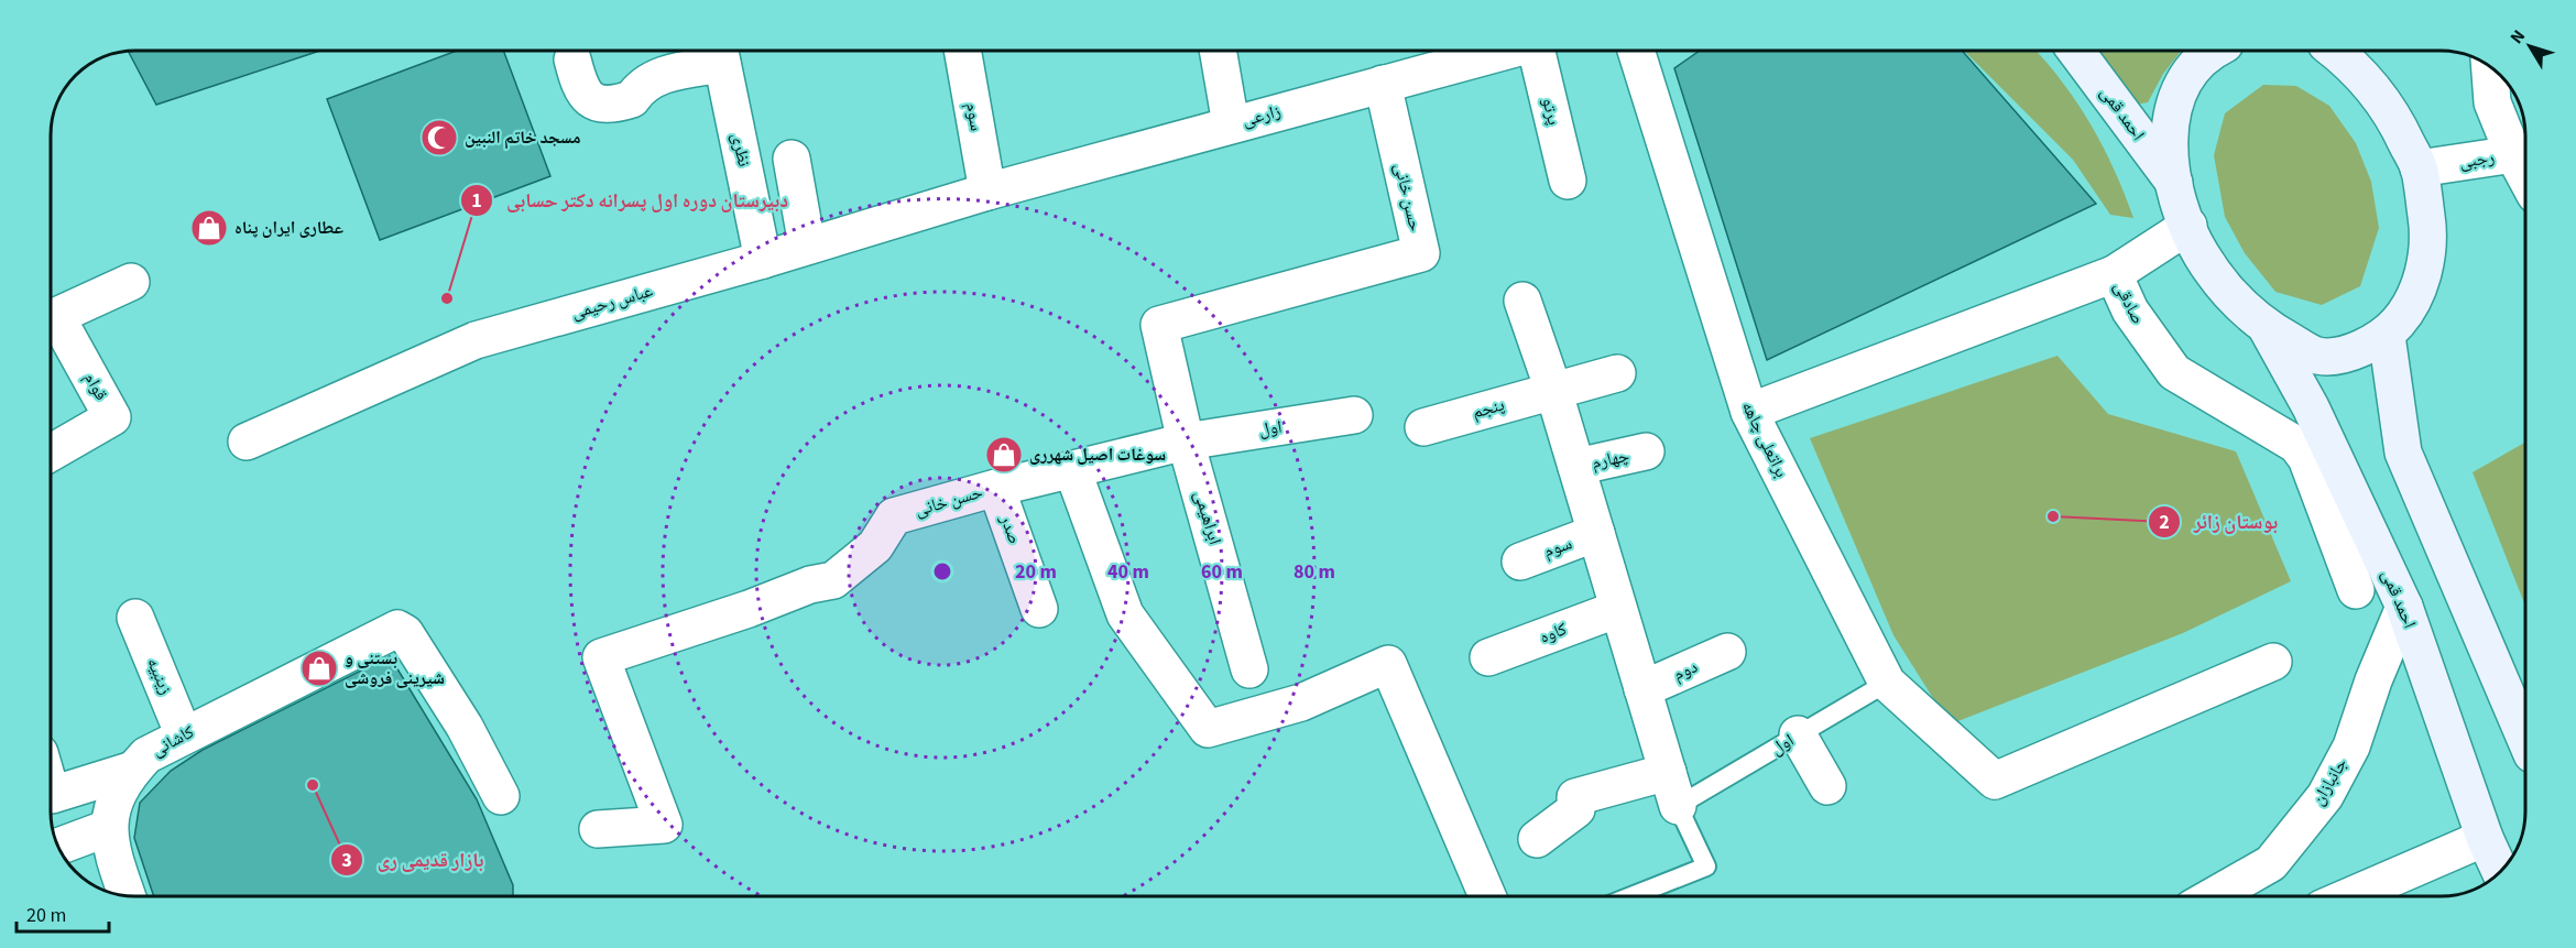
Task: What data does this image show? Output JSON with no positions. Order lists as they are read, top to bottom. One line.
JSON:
{"streets":{"main road":["احمد قمی"],"street":["پرتو","زارعی","سوم","نظری","رجبی","حسن خانی","عباس رحیمی","صادقی","قوام","پنجم","اول","براتعلی چاهه","چهارم","ابراهیمی","صدر","کاوه","دوم","زینبیه","کاشانی","جانبازان"]},"crossings":[["احمد قمی","جانبازان"],["زارعی","سوم"],["زارعی","حسن خانی"],["زارعی","عباس رحیمی"],["سوم","عباس رحیمی"],["نظری","عباس رحیمی"],["حسن خانی","اول"],["حسن خانی","ابراهیمی"],["حسن خانی","صدر"],["صادقی","براتعلی چاهه"],["اول","براتعلی چاهه"],["اول","ابراهیمی"],["زینبیه","کاشانی"]],"places":{"mosque":["مسجد خاتم النبین"],"shop":["عطاری ایران پناه","سوغات اصیل شهرری","بستنی و شیرینی فروشی"],"other":["دبیرستان دوره اول پسرانه دکتر حسابی","بوستان زائر","بازار قدیمی ری"]},"scale_bar":"20 m","north":"top left","rings":["20 m","40 m","60 m","80 m"]}
